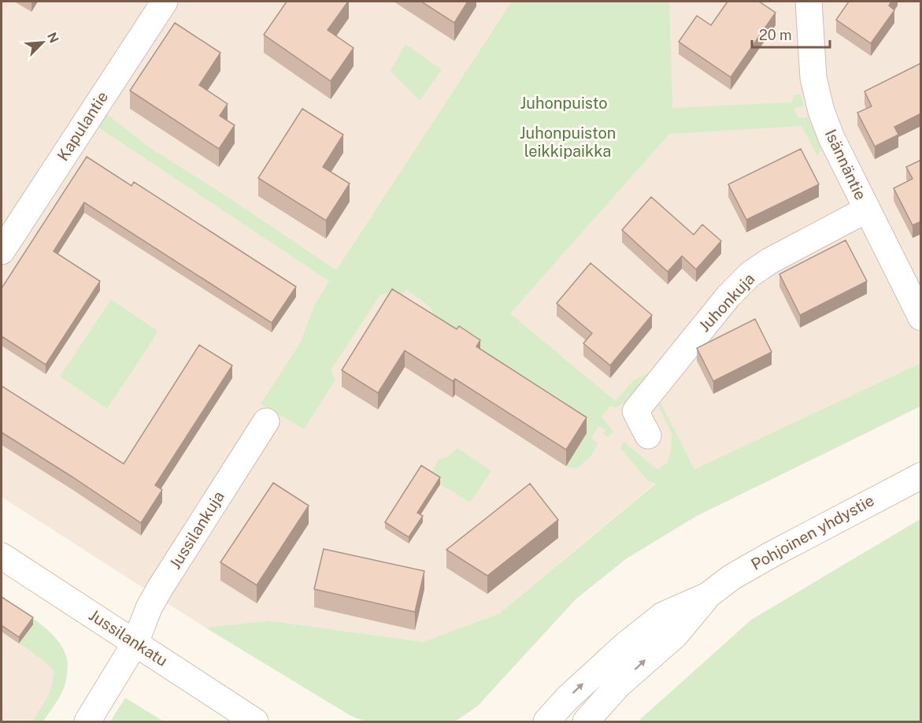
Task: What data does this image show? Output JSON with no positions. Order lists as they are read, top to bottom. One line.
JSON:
{"streets":{"street":["Kapulantie","Isännäntie","Juhonkuja","Jussilankuja","Pohjoinen yhdystie","Jussilankatu"]},"crossings":[["Isännäntie","Juhonkuja"],["Jussilankuja","Jussilankatu"]],"one_way":["Pohjoinen yhdystie"],"parks":["Juhonpuisto","Juhonpuiston leikkipaikka"],"scale_bar":"20 m","north":"top right"}
